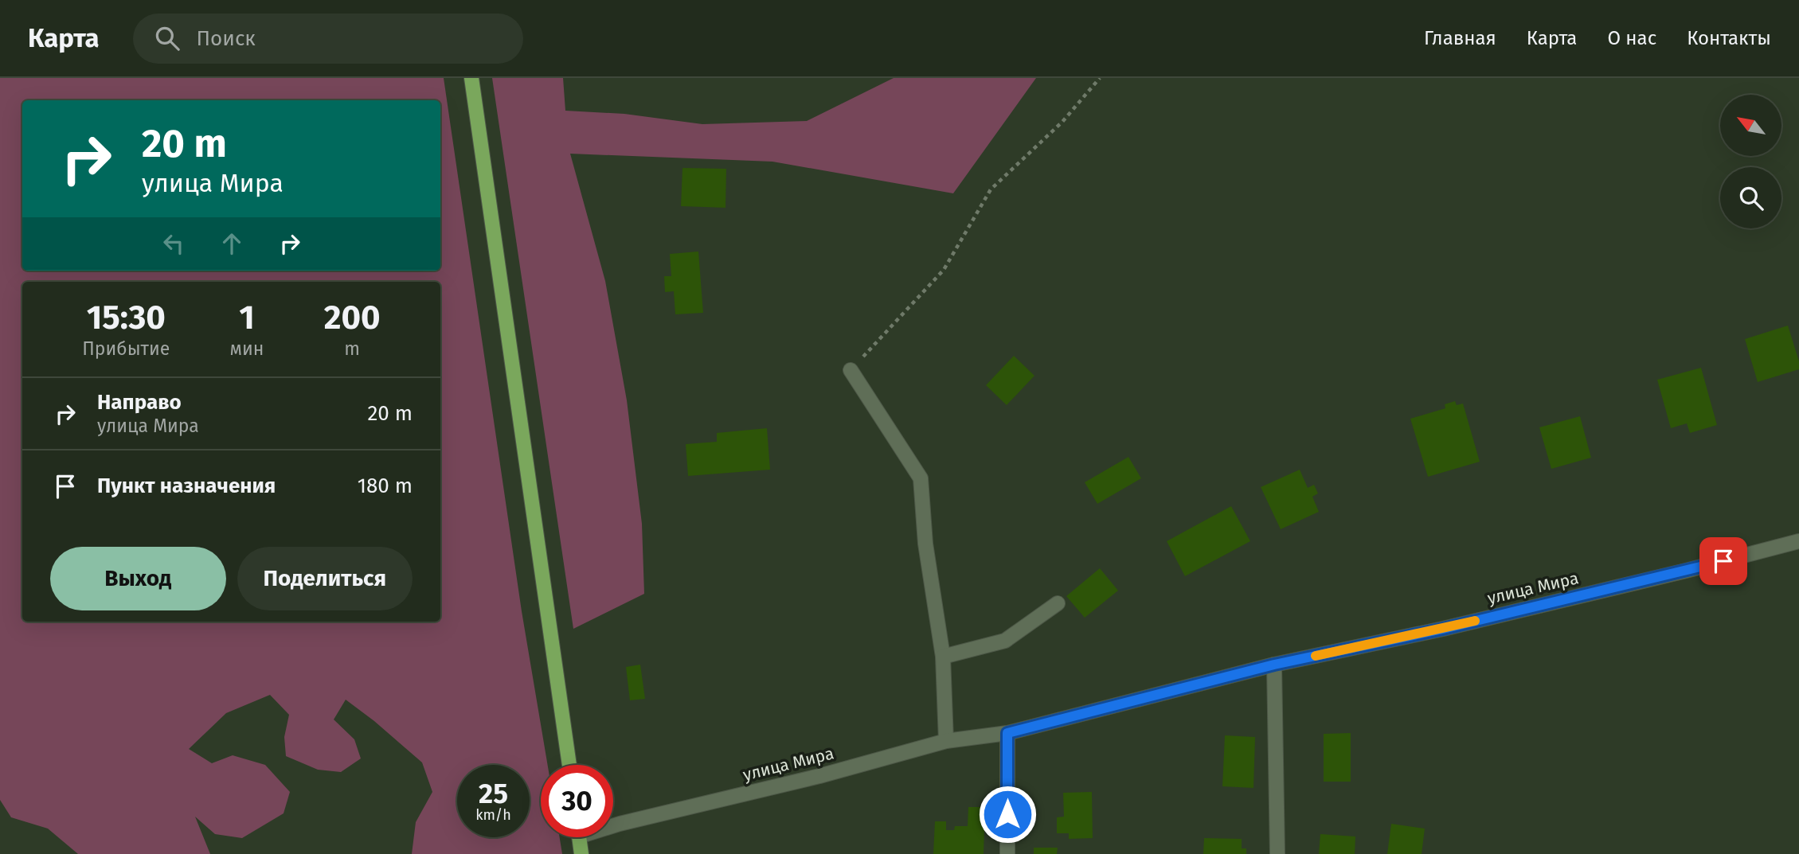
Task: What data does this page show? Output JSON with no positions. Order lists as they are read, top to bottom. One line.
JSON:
{"streets":{"street":["улица Мира"]},"north":"top left","page":{"header":"Карта","search":"Поиск","nav":["Главная","Карта","О нас","Контакты"],"turn":["20 m","улица Мира"],"eta":["15:30","Прибытие","1","мин","200","m"],"list":[{"name":"Направо","note":"улица Мира","value":"20 m"},{"name":"Пункт назначения","value":"180 m"}],"buttons":["Выход","Поделиться"],"speed":"25 km/h","limit":"30"}}
